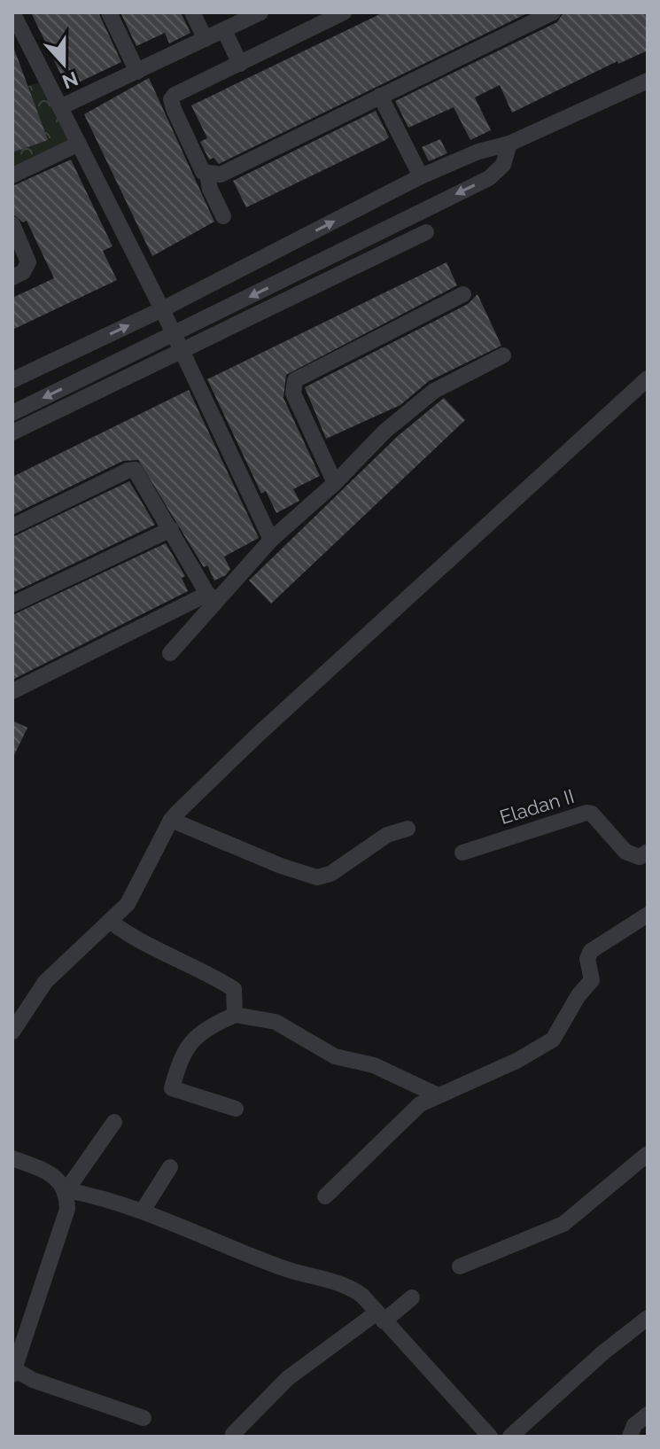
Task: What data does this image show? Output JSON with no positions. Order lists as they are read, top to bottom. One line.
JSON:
{"streets":{"street":["Eladan II"]},"north":"bottom"}
